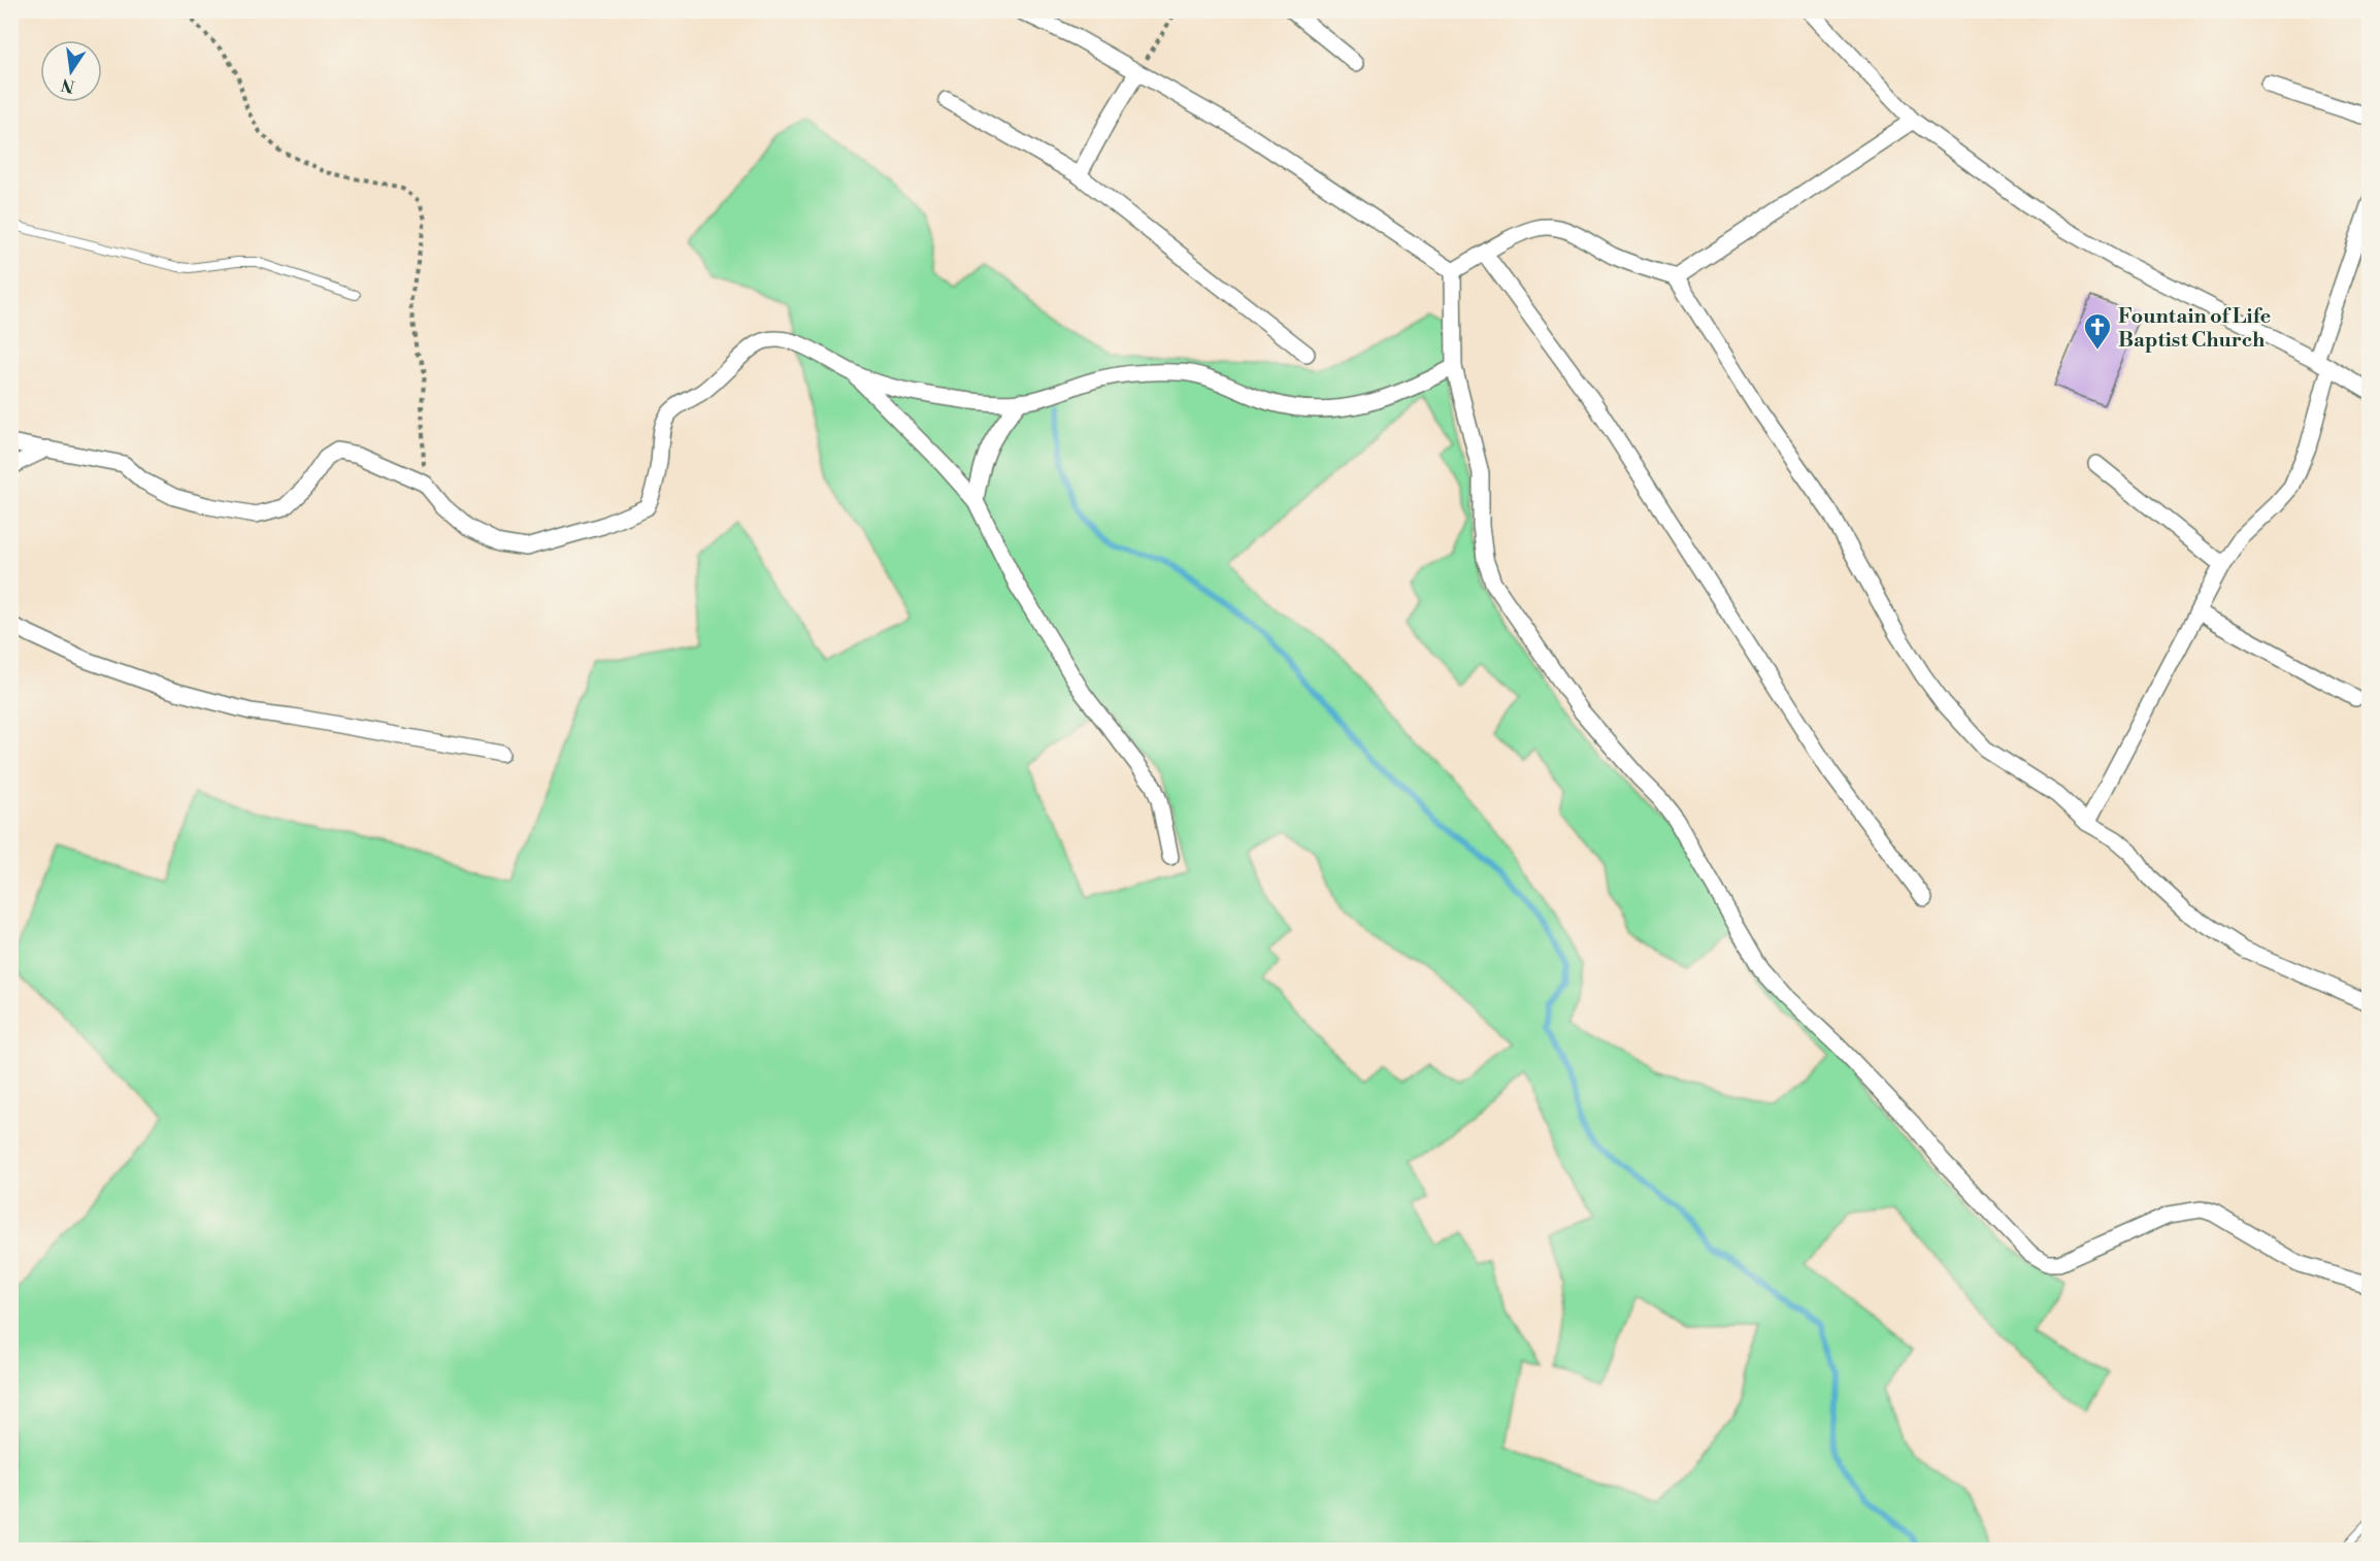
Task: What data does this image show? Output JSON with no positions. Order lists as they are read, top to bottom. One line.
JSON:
{"places":{"church":["Fountain of Life Baptist Church"]},"north":"bottom"}
